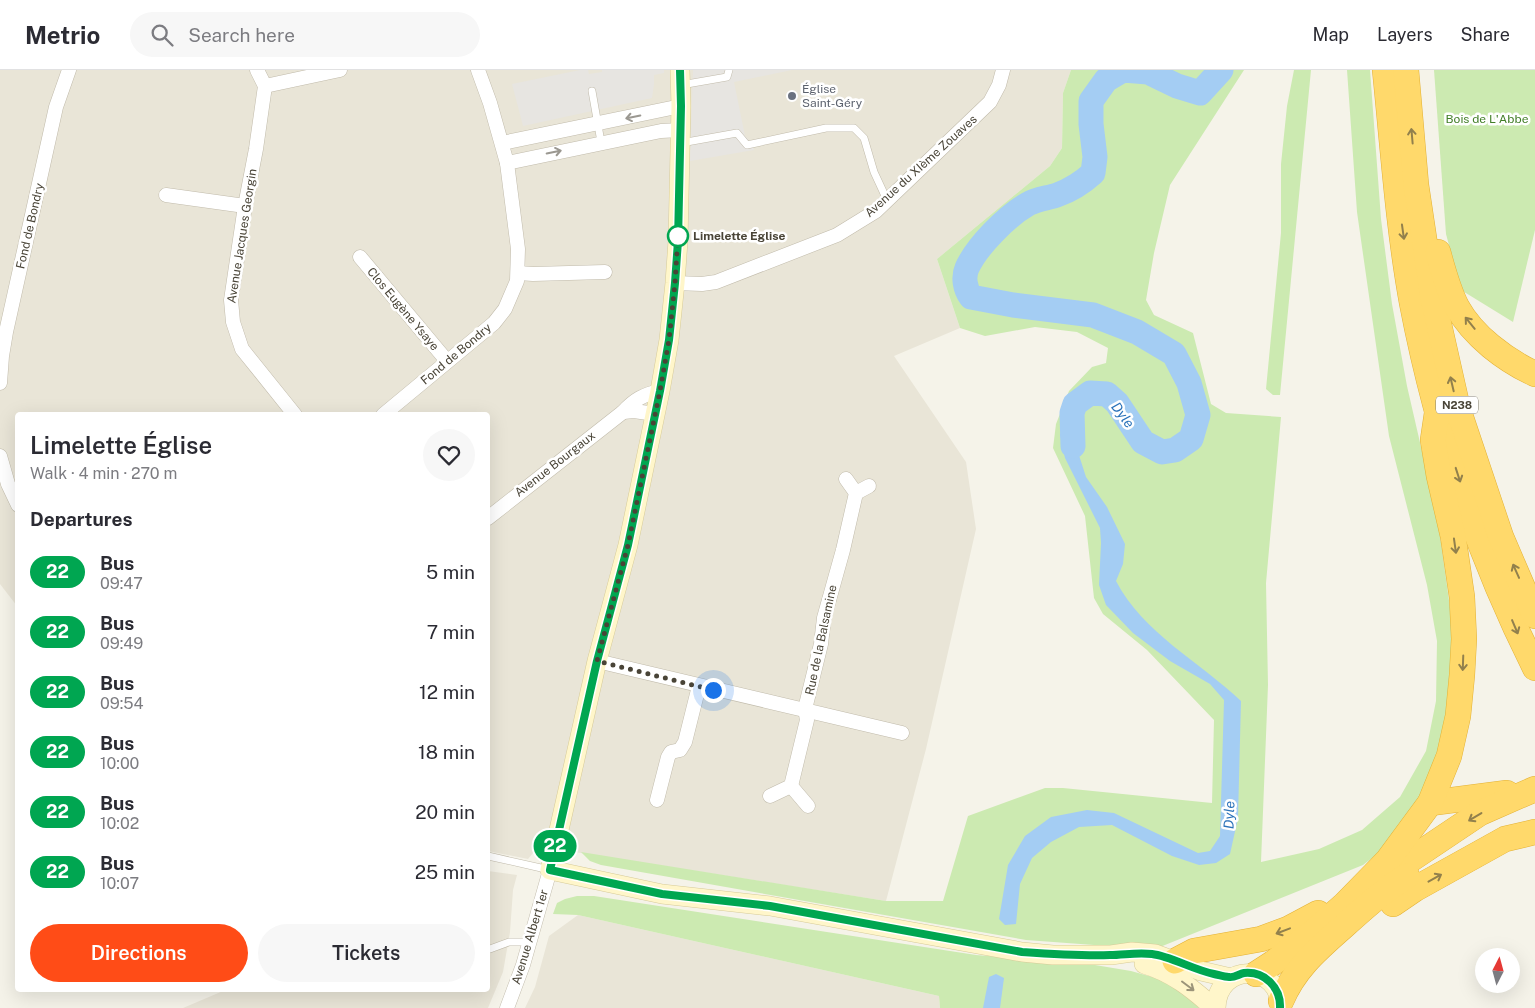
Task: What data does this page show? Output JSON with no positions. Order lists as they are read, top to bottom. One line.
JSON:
{"streets":{"highway":["N238"],"main road":["Avenue Albert 1er"],"street":["Avenue du XIème Zouaves","Fond de Bondry","Avenue Jacques Georgin","Clos Eugène Ysaye","Avenue Bourgaux","Rue de la Balsamine"]},"crossings":[["Avenue du XIème Zouaves","Avenue Albert 1er"],["Fond de Bondry","Clos Eugène Ysaye"],["Avenue Bourgaux","Avenue Albert 1er"]],"water":["Dyle"],"parks":["Bois de L'Abbe"],"places":["Église Saint-Géry","Limelette Église"],"lines":["bus line 22"],"north":"top","page":{"header":"Metrio","search":"Search here","nav":["Map","Layers","Share"],"on_map":"22","heading":[["Limelette Église","Walk · 4 min · 270 m"],"Departures"],"list":[{"mark":"22","name":"Bus","note":"09:47","value":"5 min"},{"mark":"22","name":"Bus","note":"09:49","value":"7 min"},{"mark":"22","name":"Bus","note":"09:54","value":"12 min"},{"mark":"22","name":"Bus","note":"10:00","value":"18 min"},{"mark":"22","name":"Bus","note":"10:02","value":"20 min"},{"mark":"22","name":"Bus","note":"10:07","value":"25 min"}],"buttons":["Directions","Tickets"]}}
